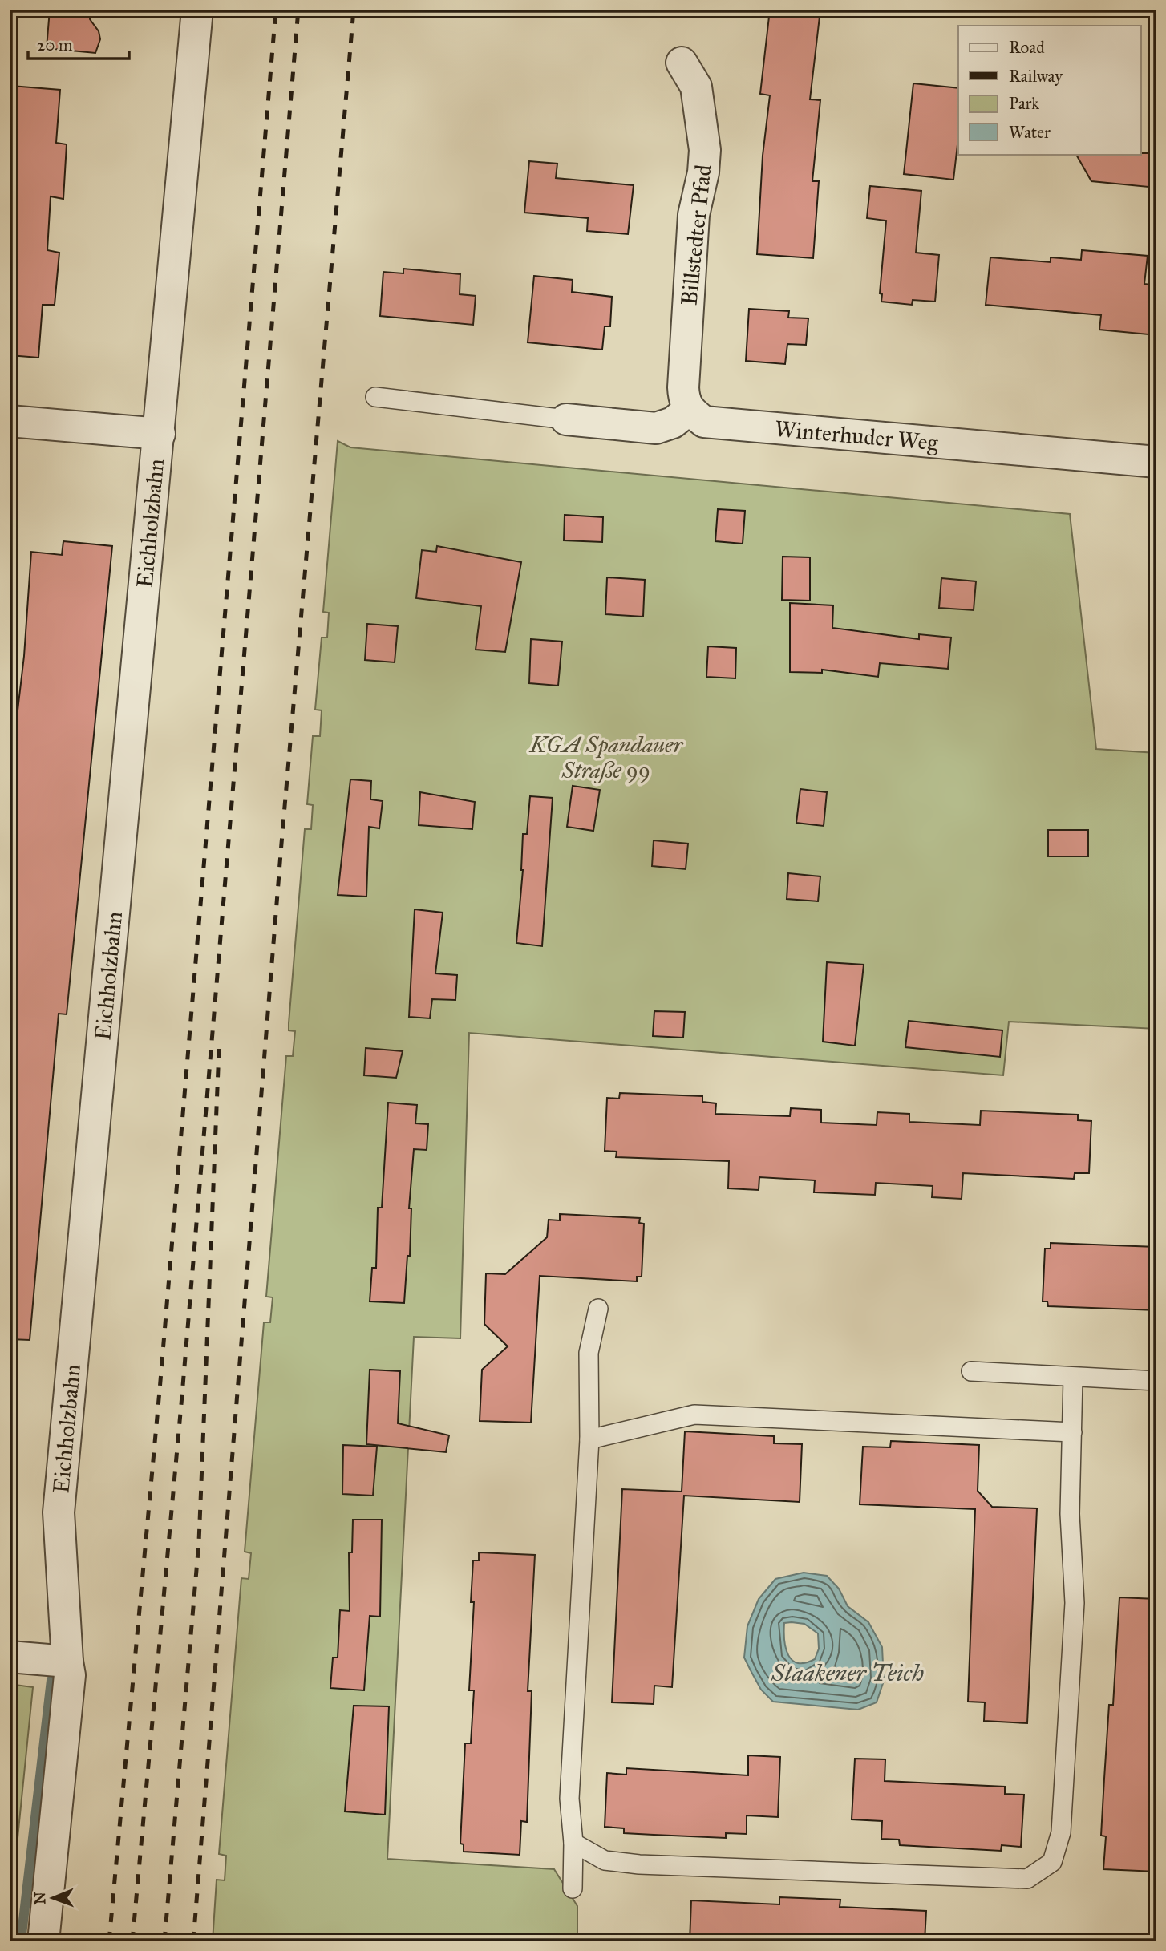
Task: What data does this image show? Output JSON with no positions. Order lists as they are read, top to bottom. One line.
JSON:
{"streets":{"street":["Billstedter Pfad","Winterhuder Weg","Eichholzbahn"]},"crossings":[["Billstedter Pfad","Winterhuder Weg"]],"water":["Staakener Teich"],"parks":["KGA Spandauer Straße 99"],"legend":["Road","Railway","Park","Water"],"scale_bar":"20 m","north":"left"}
